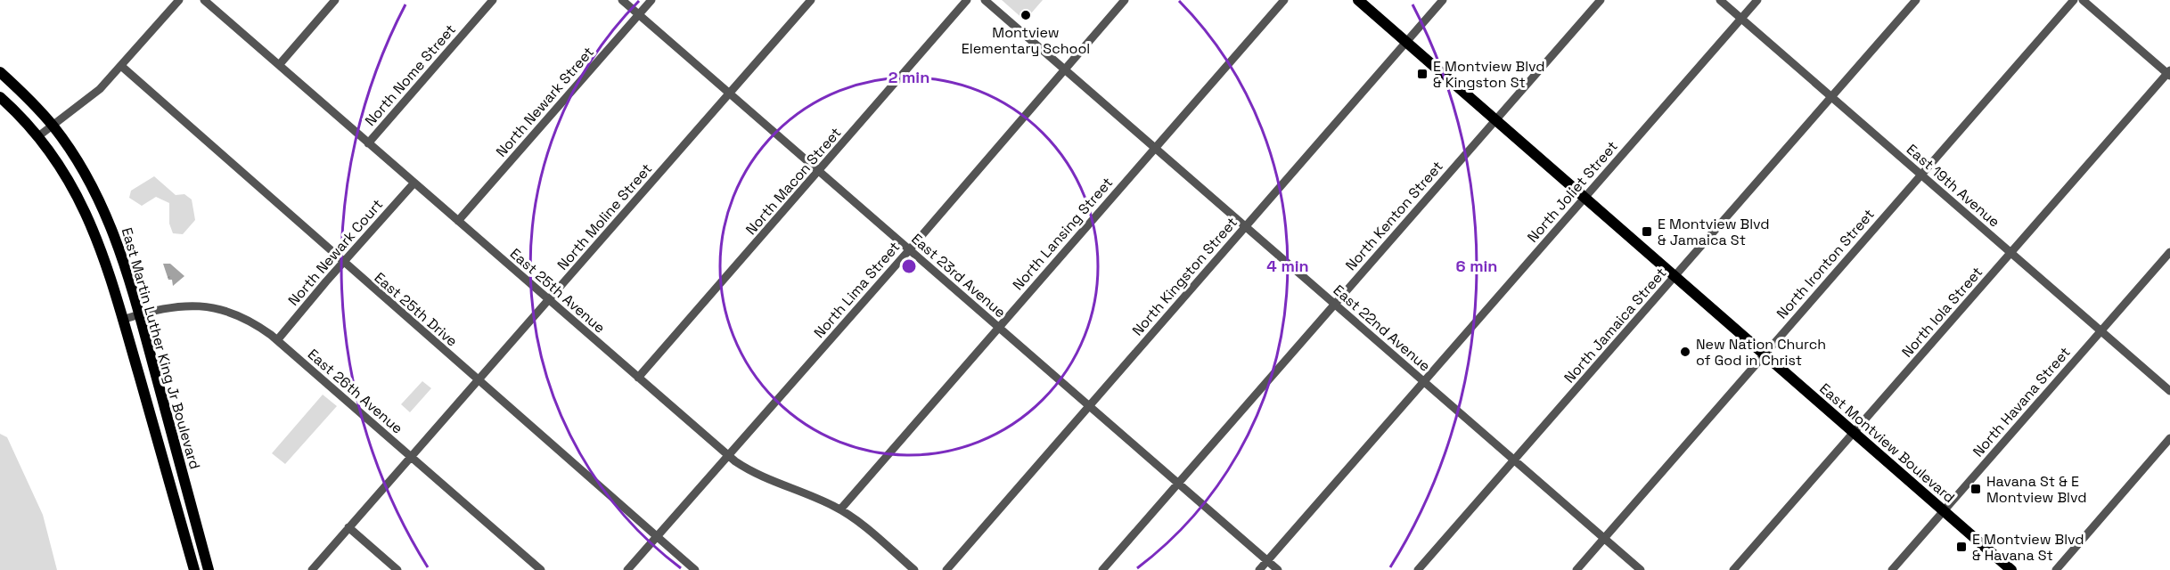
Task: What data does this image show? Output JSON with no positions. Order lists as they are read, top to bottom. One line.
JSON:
{"streets":{"main road":["East Martin Luther King Jr Boulevard","East Montview Boulevard"],"street":["North Nome Street","North Newark Street","North Macon Street","East 19th Avenue","North Joliet Street","North Kenton Street","North Moline Street","North Lansing Street","North Newark Court","North Ironton Street","East 23rd Avenue","North Kingston Street","North Lima Street","East 25th Avenue","East 25th Drive","North Iola Street","North Jamaica Street","East 22nd Avenue","East 26th Avenue","North Havana Street"]},"crossings":[["North Nome Street","East 25th Avenue"],["North Newark Street","East 23rd Avenue"],["North Newark Street","East 25th Avenue"],["North Macon Street","East 23rd Avenue"],["North Macon Street","East 25th Avenue"],["East 19th Avenue","North Joliet Street"],["East 19th Avenue","North Ironton Street"],["East 19th Avenue","North Iola Street"],["East 19th Avenue","North Jamaica Street"],["East 19th Avenue","North Havana Street"],["North Joliet Street","East 23rd Avenue"],["North Joliet Street","East 22nd Avenue"],["North Joliet Street","East Montview Boulevard"],["North Kenton Street","East 23rd Avenue"],["North Kenton Street","East 22nd Avenue"],["North Kenton Street","East Montview Boulevard"],["North Moline Street","East 23rd Avenue"],["North Moline Street","East 25th Avenue"],["North Moline Street","East 25th Drive"],["North Moline Street","East 26th Avenue"],["North Lansing Street","East 23rd Avenue"],["North Lansing Street","East 25th Avenue"],["North Lansing Street","East 22nd Avenue"],["North Newark Court","East 25th Avenue"],["North Newark Court","East 25th Drive"],["North Newark Court","East 26th Avenue"],["North Ironton Street","East 22nd Avenue"],["North Ironton Street","East Montview Boulevard"],["East 23rd Avenue","North Kingston Street"],["East 23rd Avenue","North Lima Street"],["North Kingston Street","East 22nd Avenue"],["North Kingston Street","East Montview Boulevard"],["North Lima Street","East 25th Avenue"],["North Lima Street","East 25th Drive"],["North Lima Street","East 22nd Avenue"],["North Iola Street","East Montview Boulevard"],["North Jamaica Street","East 22nd Avenue"],["North Jamaica Street","East Montview Boulevard"],["East Martin Luther King Jr Boulevard","East 26th Avenue"],["North Havana Street","East Montview Boulevard"]],"places":{"other":["Montview Elementary School","New Nation Church of God in Christ"],"transit":["E Montview Blvd & Kingston St","E Montview Blvd & Jamaica St","Havana St & E Montview Blvd","E Montview Blvd & Havana St"]},"rings":["2 min","4 min","6 min"]}
